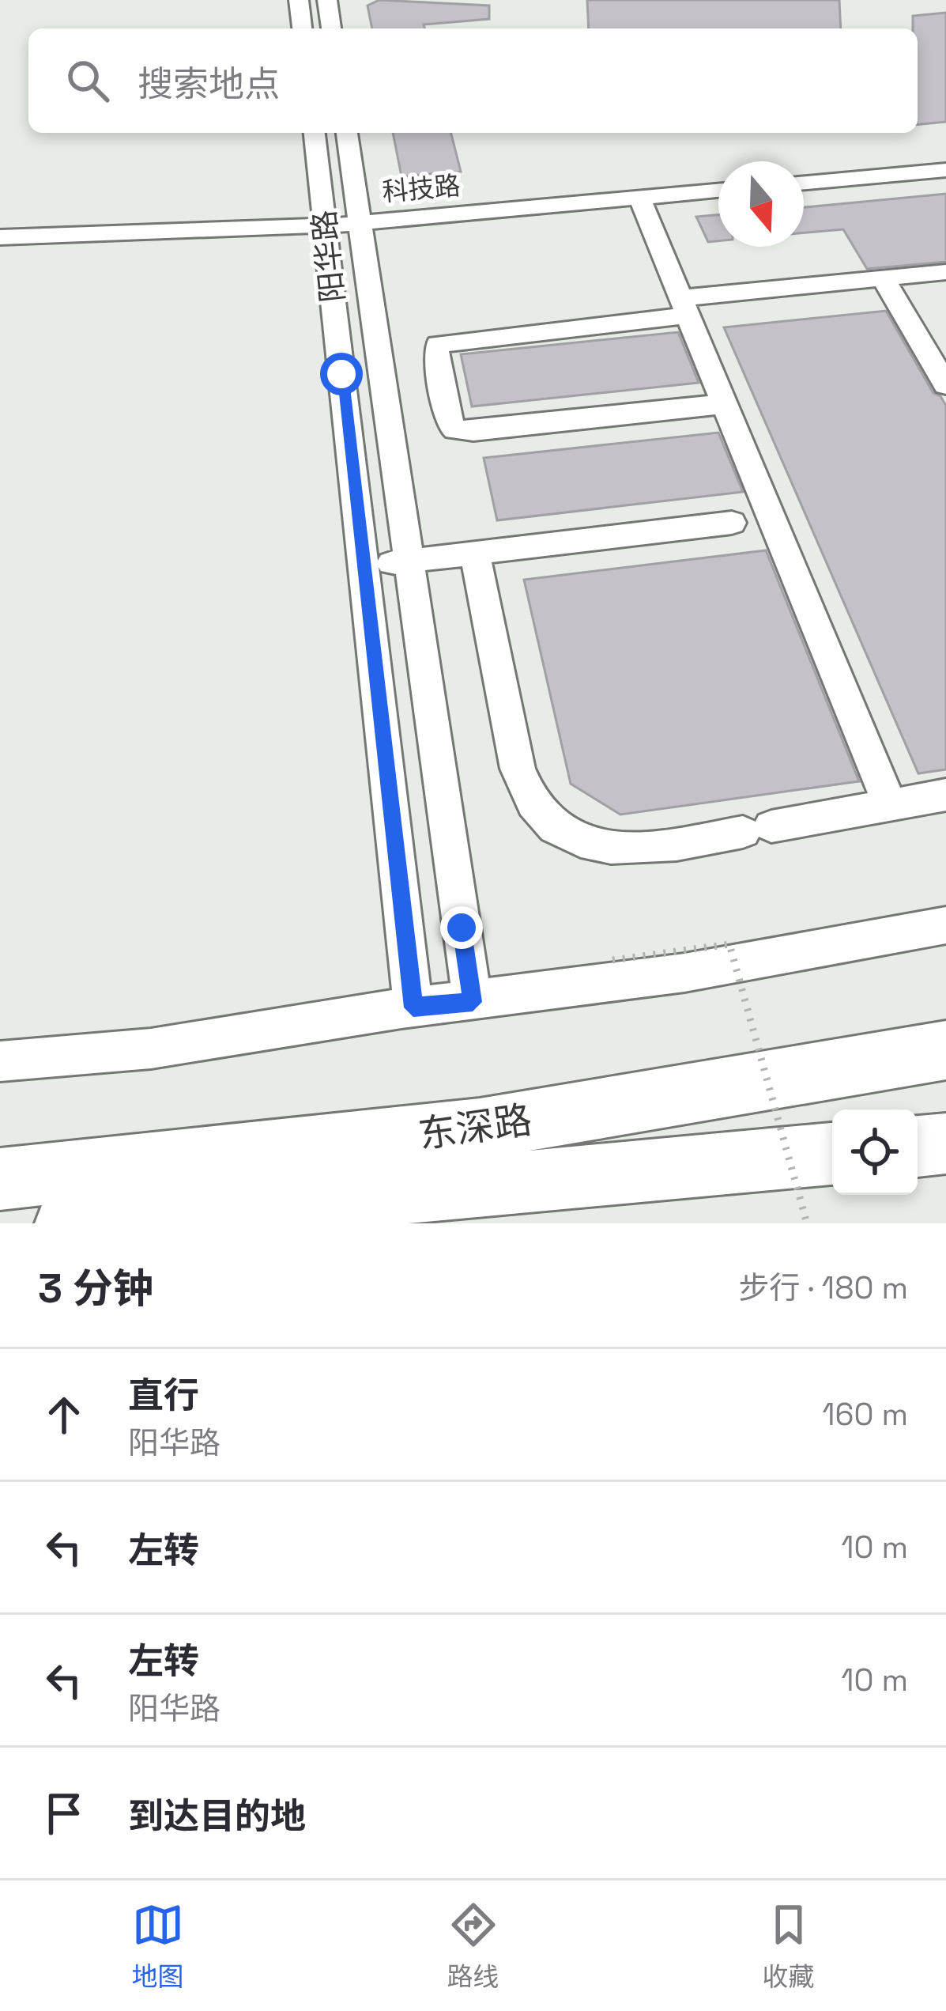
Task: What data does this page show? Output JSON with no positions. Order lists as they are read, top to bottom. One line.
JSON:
{"streets":{"highway":["东深路"],"street":["科技路","阳华路"]},"crossings":[["科技路","阳华路"]],"north":"bottom","page":{"search":"搜索地点","heading":["3 分钟","步行 · 180 m"],"list":[["直行","阳华路","160 m"],["左转","10 m"],["左转","阳华路","10 m"],"到达目的地"],"nav":["地图","路线","收藏"]}}
